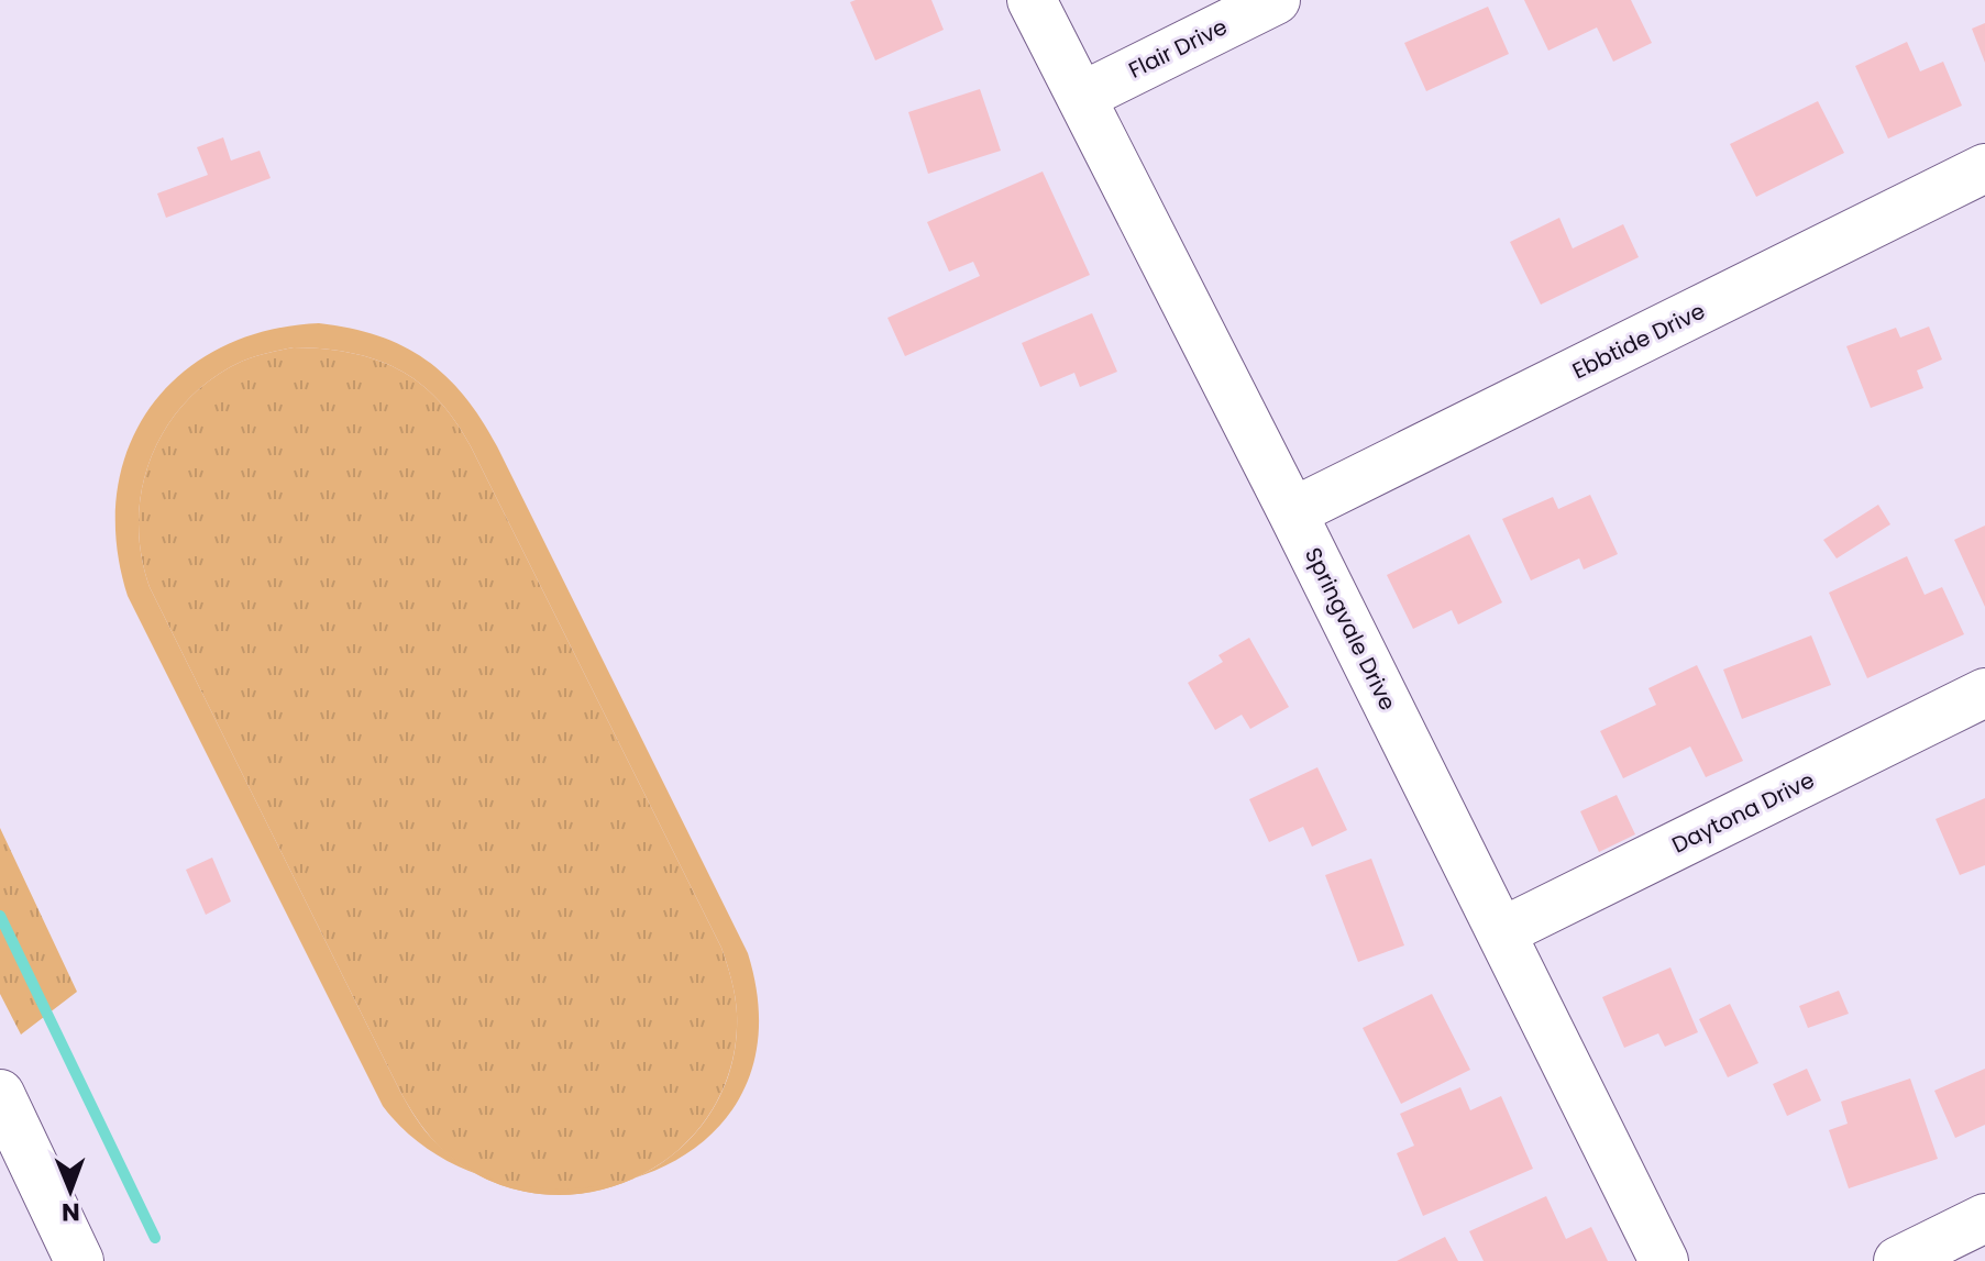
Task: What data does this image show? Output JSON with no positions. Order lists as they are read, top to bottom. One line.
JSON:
{"streets":{"street":["Flair Drive","Ebbtide Drive","Springvale Drive","Daytona Drive"]},"crossings":[["Flair Drive","Springvale Drive"],["Ebbtide Drive","Springvale Drive"],["Springvale Drive","Daytona Drive"]],"north":"bottom"}
